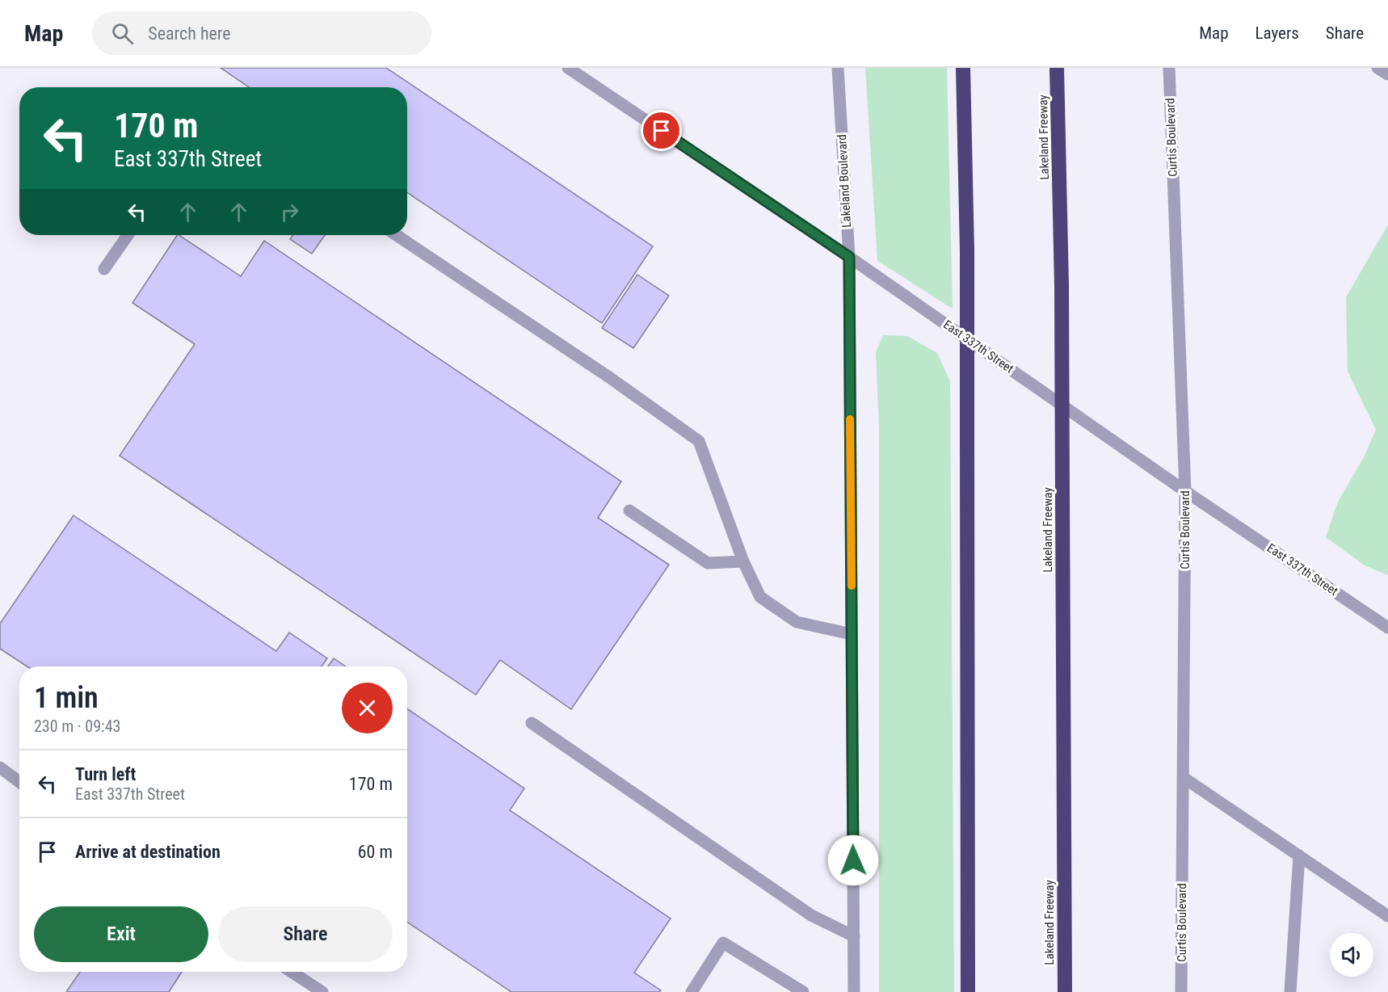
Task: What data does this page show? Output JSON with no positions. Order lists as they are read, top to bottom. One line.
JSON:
{"streets":{"highway":["Lakeland Freeway"],"street":["Curtis Boulevard","Lakeland Boulevard","East 337th Street"]},"crossings":[["Curtis Boulevard","East 337th Street"],["Lakeland Boulevard","East 337th Street"]],"page":{"header":"Map","search":"Search here","nav":["Map","Layers","Share"],"turn":["170 m","East 337th Street"],"heading":["1 min","230 m · 09:43"],"list":[{"name":"Turn left","note":"East 337th Street","value":"170 m"},{"name":"Arrive at destination","value":"60 m"}],"buttons":["Exit","Share"]}}
